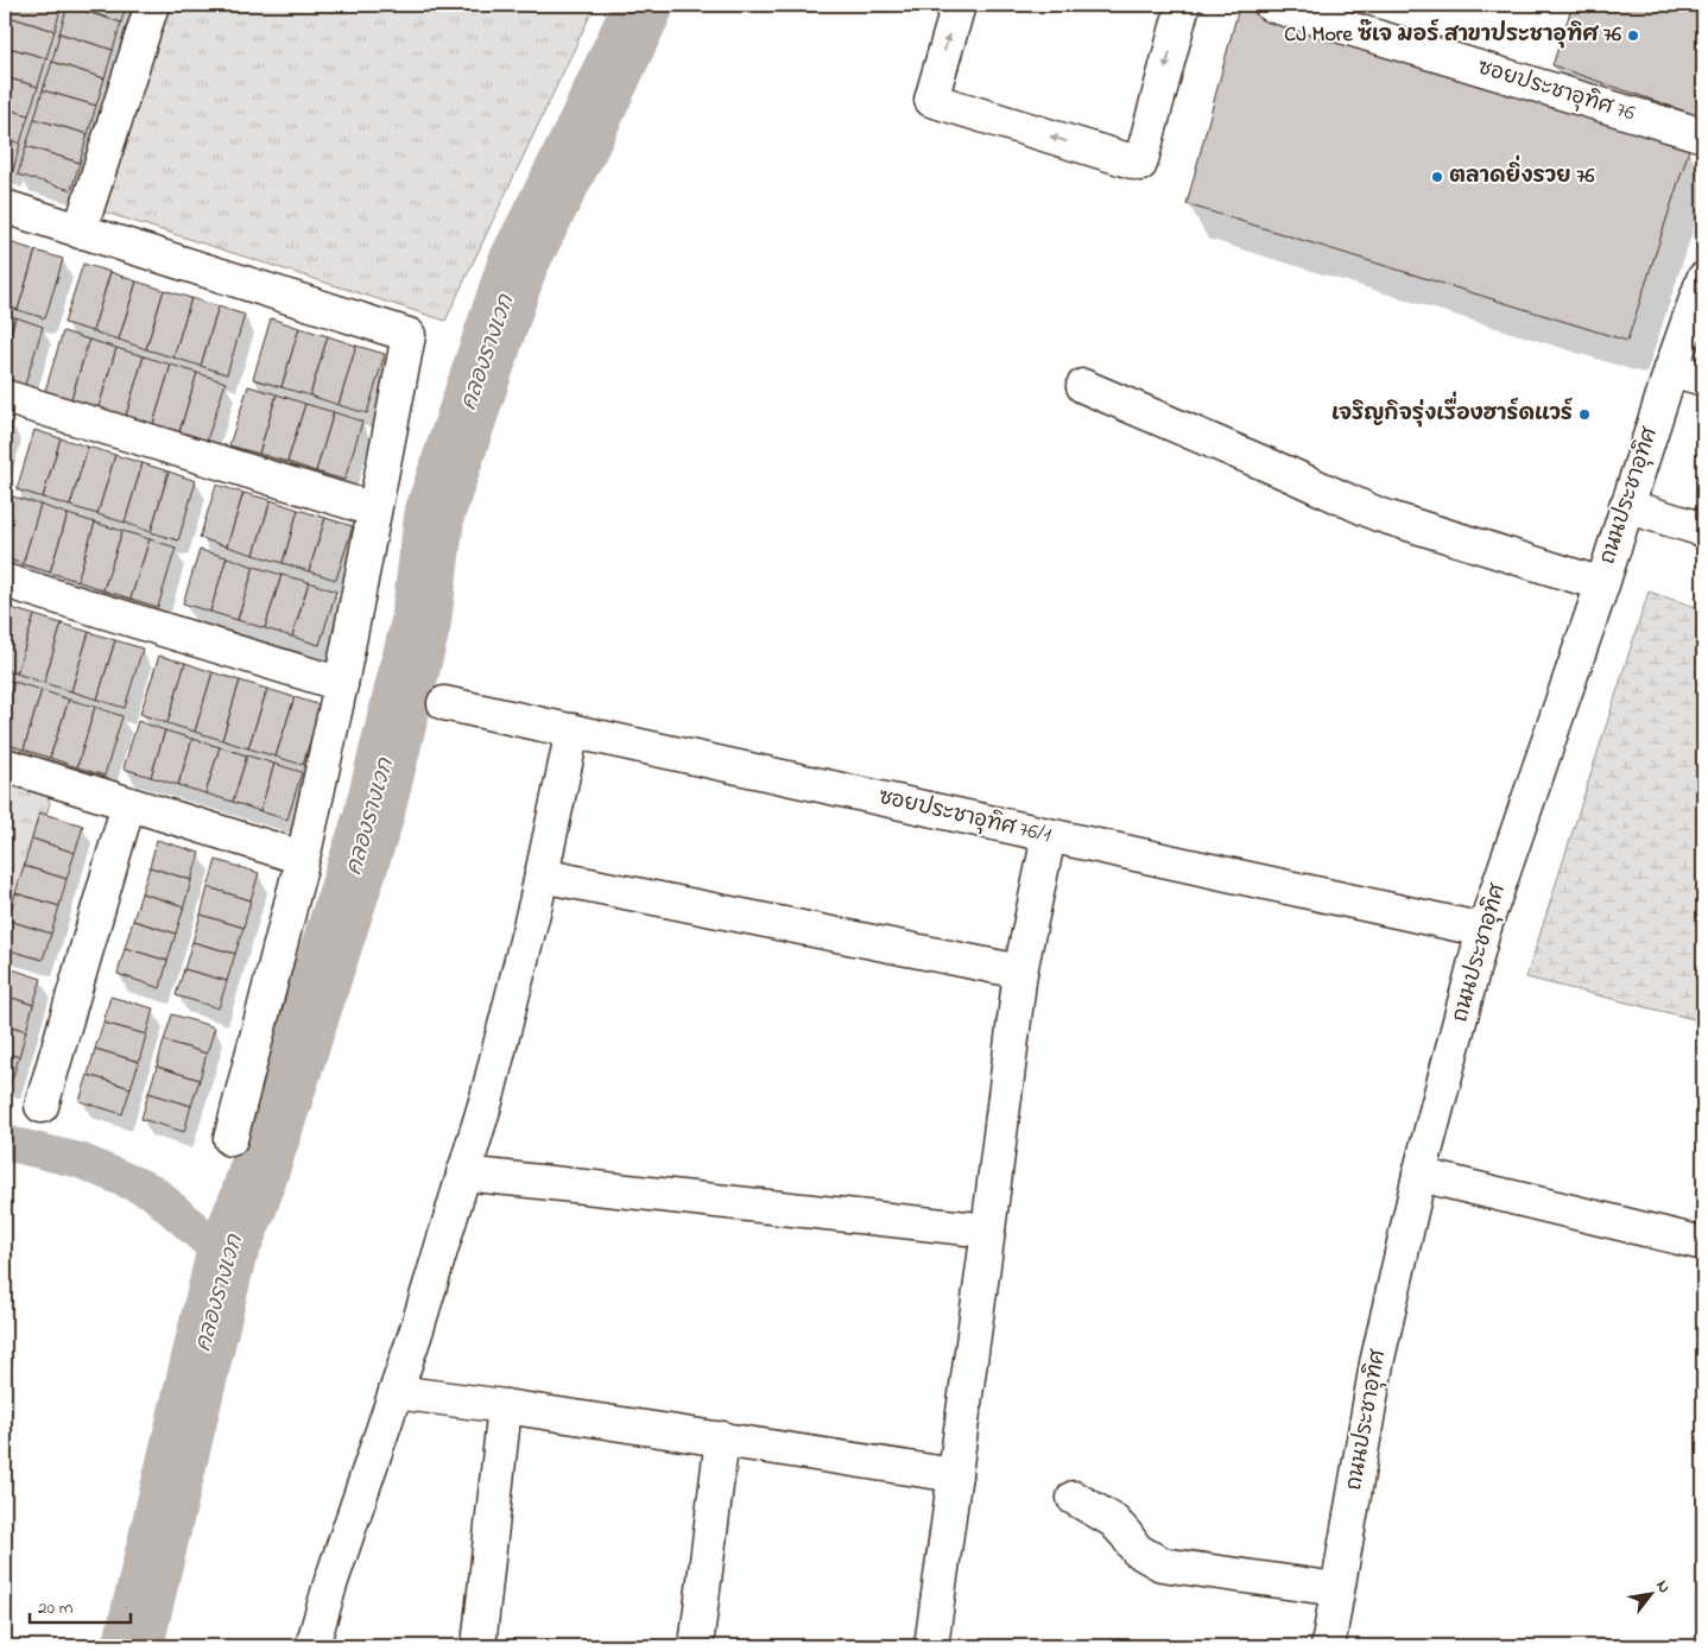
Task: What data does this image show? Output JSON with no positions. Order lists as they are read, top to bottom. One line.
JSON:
{"streets":{"street":["ซอยประชาอุทิศ 76","ถนนประชาอุทิศ","ซอยประชาอุทิศ 76/1"]},"crossings":[["ถนนประชาอุทิศ","ซอยประชาอุทิศ 76/1"]],"water":["คลองรางเวก"],"places":["CJ More ซ๊เจ มอร์ สาขาประชาอุทิศ 76","ตลาดยิ่งรวย 76","เจริญกิจรุ่งเรื่องฮาร์ดแวร์"],"scale_bar":"20 m","north":"top right"}
